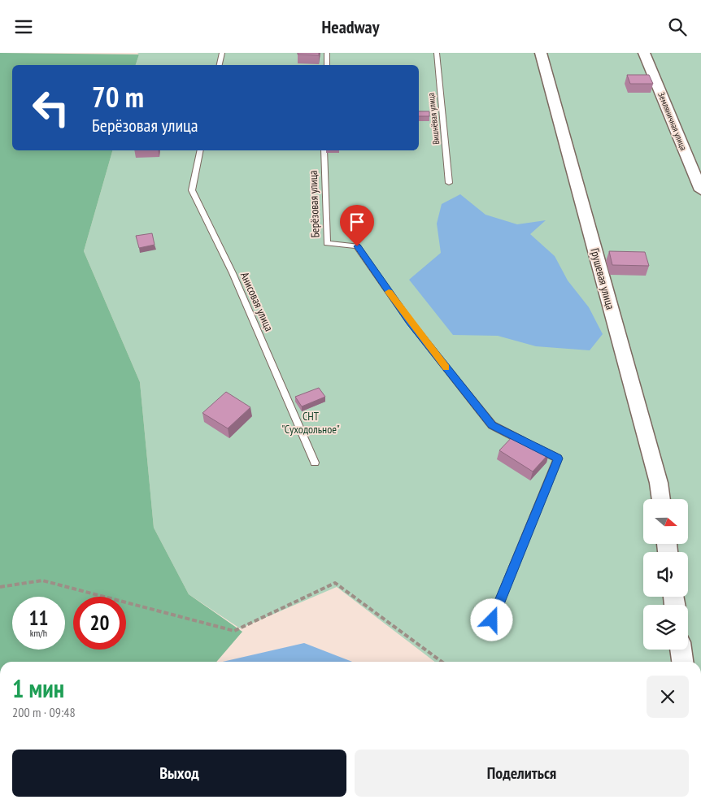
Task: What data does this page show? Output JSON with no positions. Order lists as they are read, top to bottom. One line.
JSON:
{"streets":{"street":["Земляничная улица","Грушевая улица"],"lane":["Вишнёвая улица","Берёзовая улица","Анисовая улица"]},"parks":["СНТ \"Суходольное\""],"north":"right","page":{"header":"Headway","turn":["70 m","Берёзовая улица"],"speed":"11 km/h","limit":"20","heading":["1 мин","200 m · 09:48"],"buttons":["Выход","Поделиться"]}}
